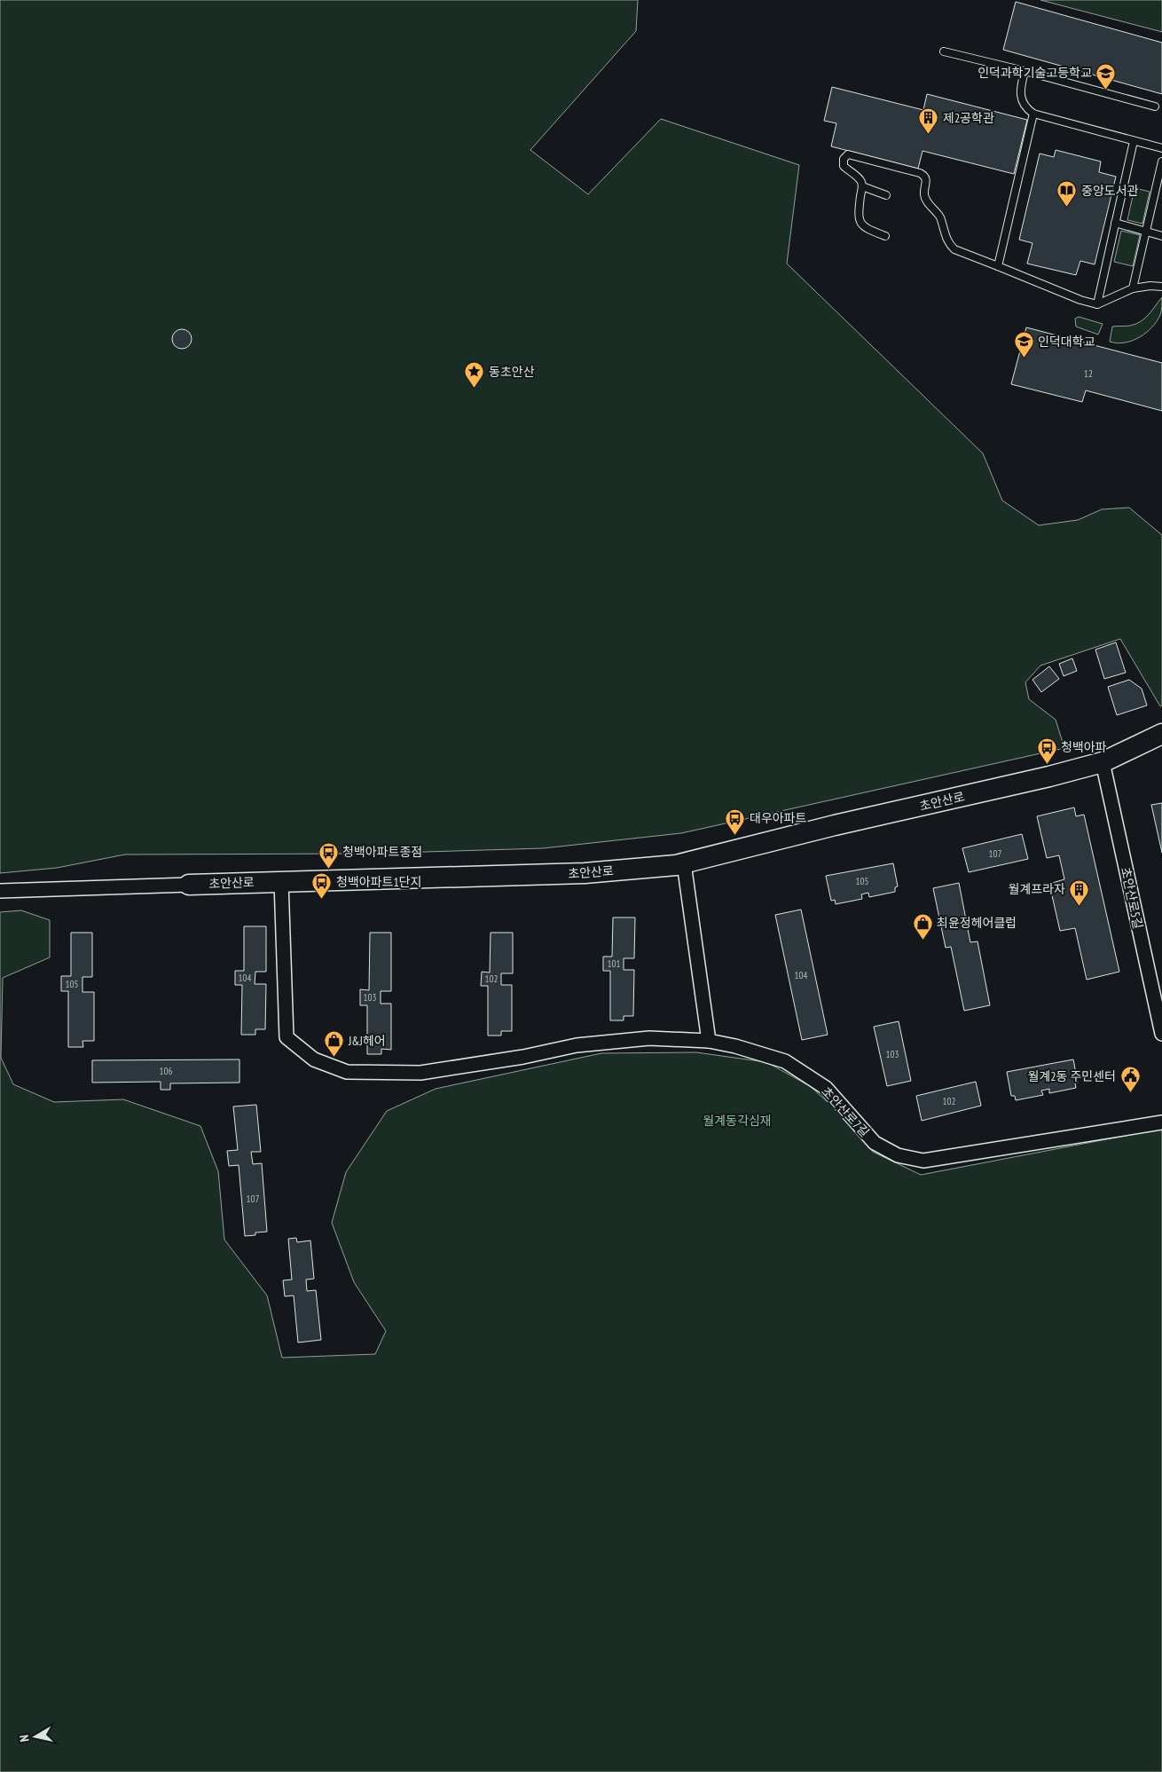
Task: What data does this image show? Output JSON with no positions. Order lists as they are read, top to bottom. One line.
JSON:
{"streets":{"street":["초안산로","초안산로5길","초안산로7길"]},"crossings":[["초안산로","초안산로5길"],["초안산로","초안산로7길"]],"parks":["월계동각심재"],"places":{"school or university":["인덕과학기술고등학교","인덕대학교"],"building":["제2공학관","월계프라자"],"library":["중앙도서관"],"place":["동초안산"],"bus stop":["청백아파","대우아파트","청백아파트종점","청백아파트1단지"],"shop":["최윤정헤어클럽","J&J헤어"],"public building":["월계2동 주민센터"]},"house_numbers":["12","107","105","101","104","104","102","105","103","103","106","102","107"],"north":"left"}
